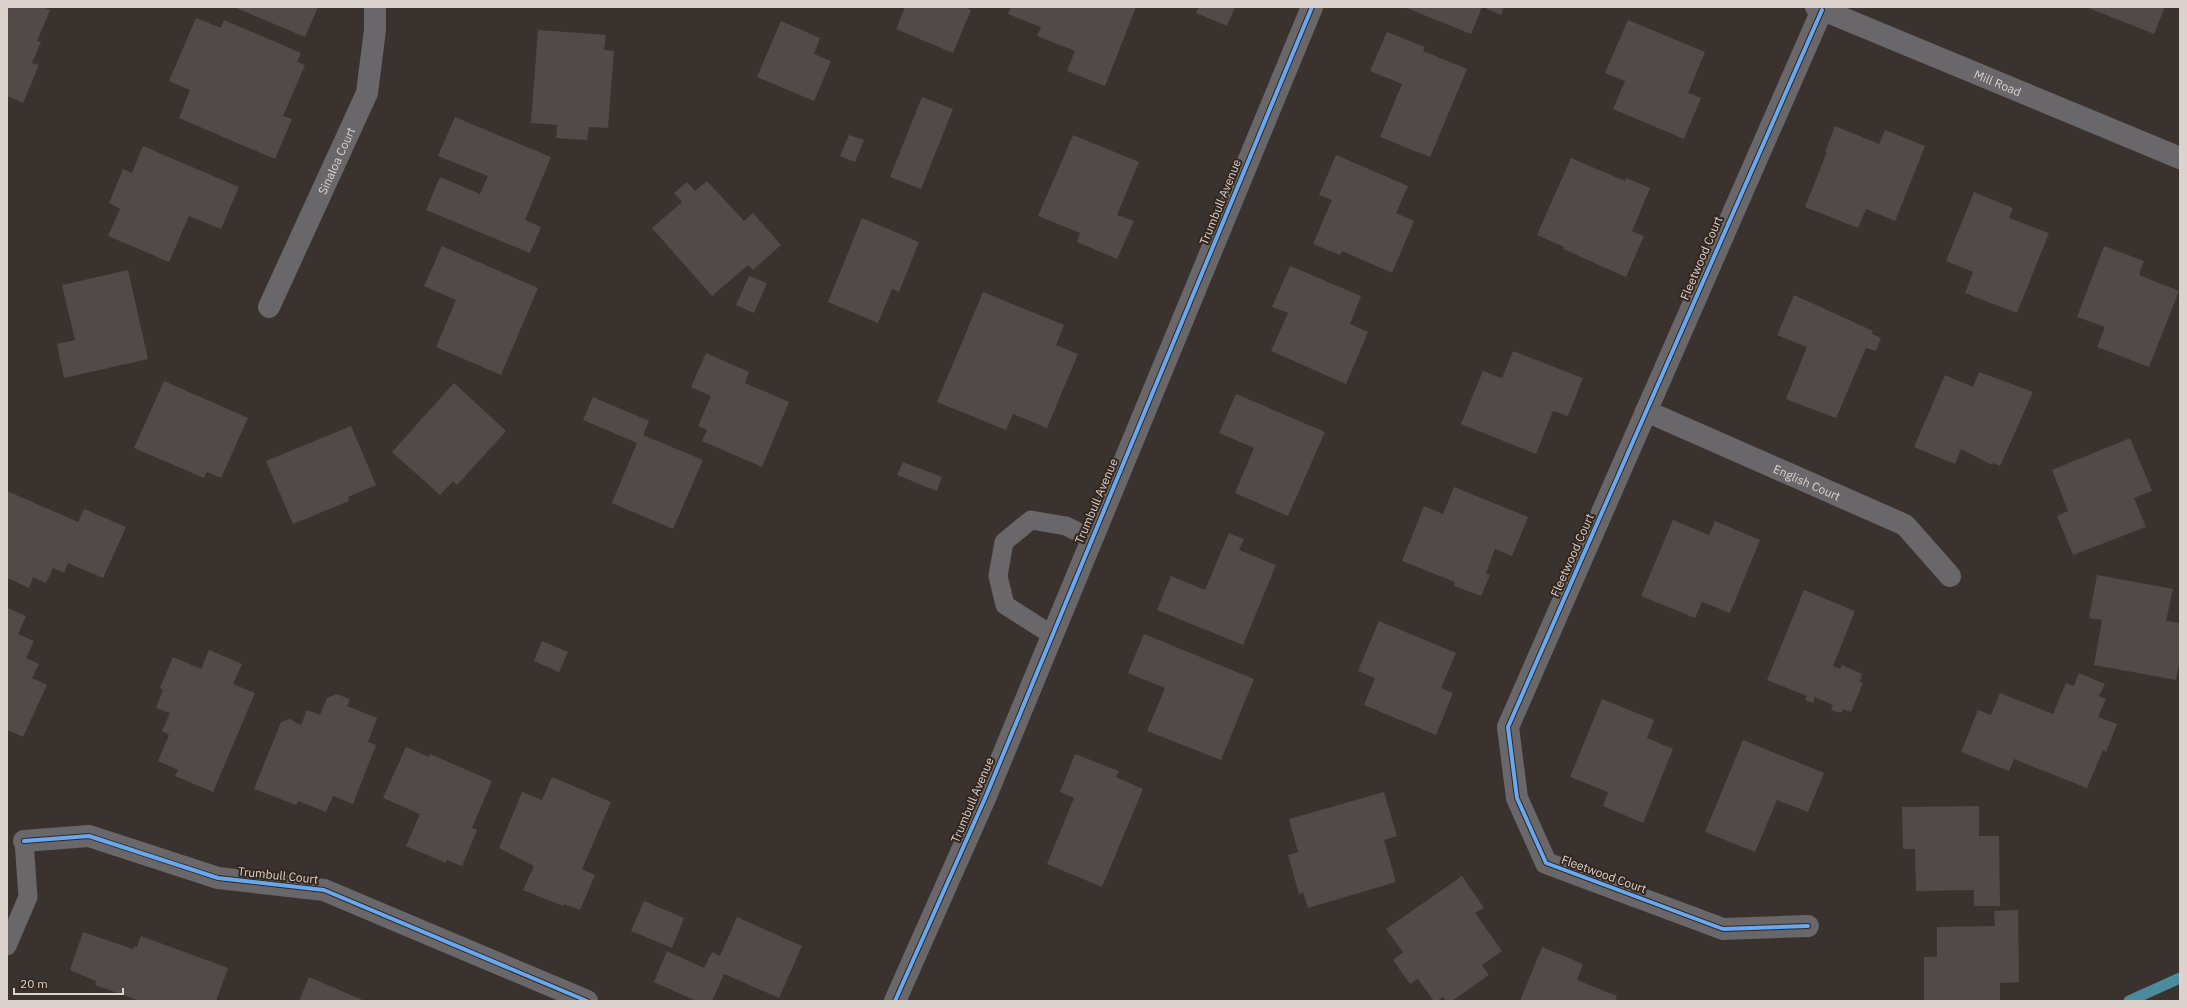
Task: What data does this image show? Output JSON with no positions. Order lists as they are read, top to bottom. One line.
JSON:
{"streets":{"street":["Mill Road","Sinaloa Court","Trumbull Avenue","Fleetwood Court","English Court","Trumbull Court"]},"crossings":[["Mill Road","Fleetwood Court"],["Fleetwood Court","English Court"]],"scale_bar":"20 m"}
